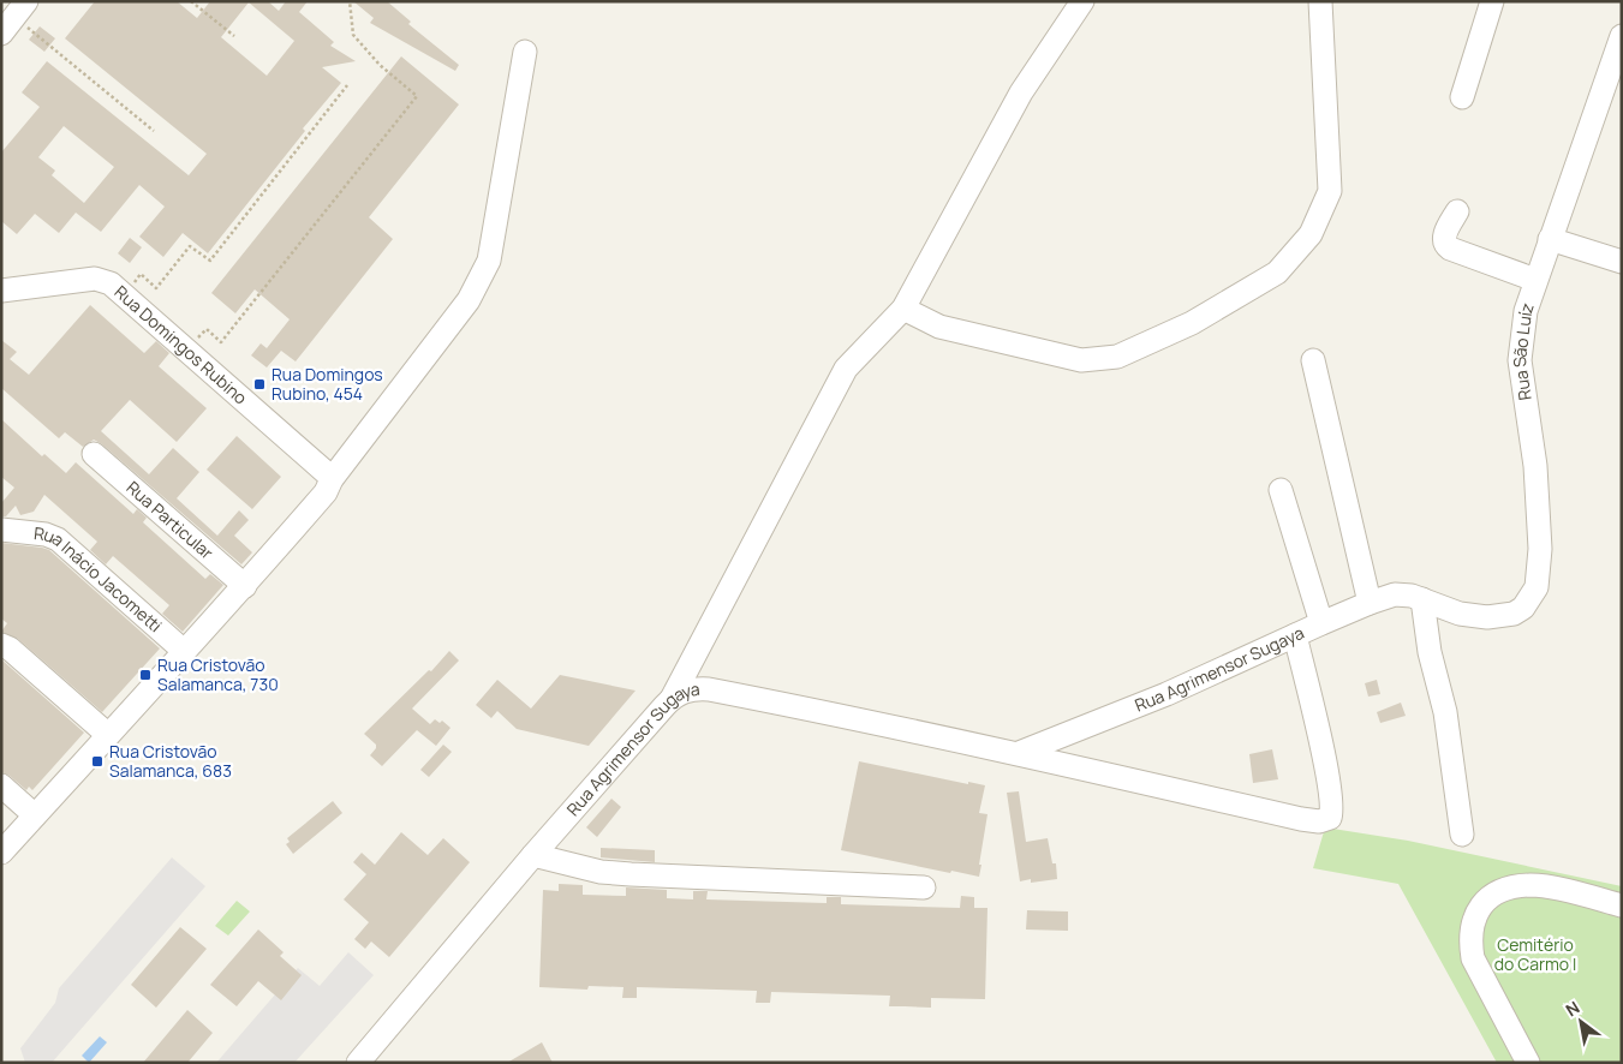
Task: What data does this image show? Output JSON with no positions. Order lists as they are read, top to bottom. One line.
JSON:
{"streets":{"street":["Rua Domingos Rubino","Rua São Luíz","Rua Particular","Rua Inácio Jacometti","Rua Agrimensor Sugaya"]},"crossings":[["Rua São Luíz","Rua Agrimensor Sugaya"]],"parks":["Cemitério do Carmo I"],"places":{"transit":["Rua Domingos Rubino, 454","Rua Cristovão Salamanca, 730","Rua Cristovão Salamanca, 683"]},"north":"top left"}
